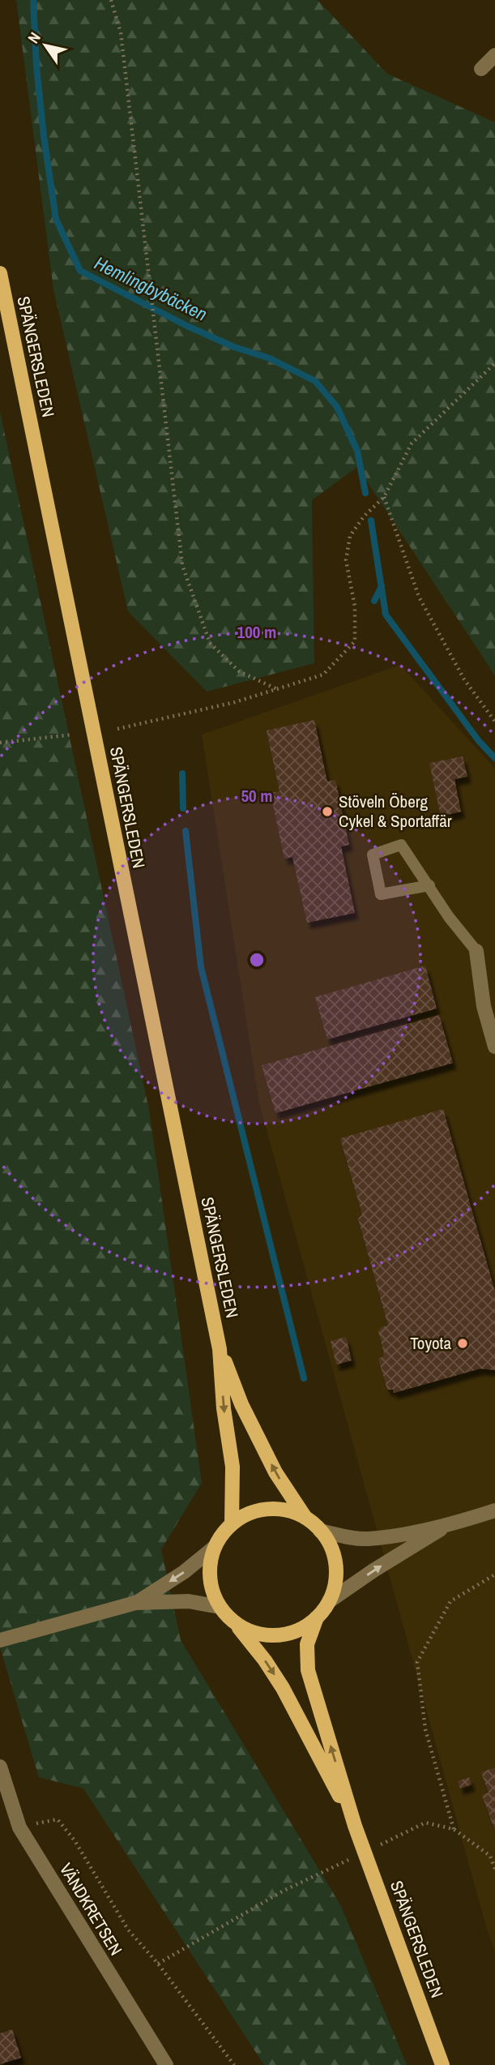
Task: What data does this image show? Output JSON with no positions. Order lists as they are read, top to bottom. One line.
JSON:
{"streets":{"main road":["SPÄNGERSLEDEN"],"street":["VÄNDKRETSEN"]},"water":["Hemlingbybäcken"],"places":["Stöveln Öberg Cykel & Sportaffär","Toyota"],"north":"top left","rings":["100 m","50 m"]}
